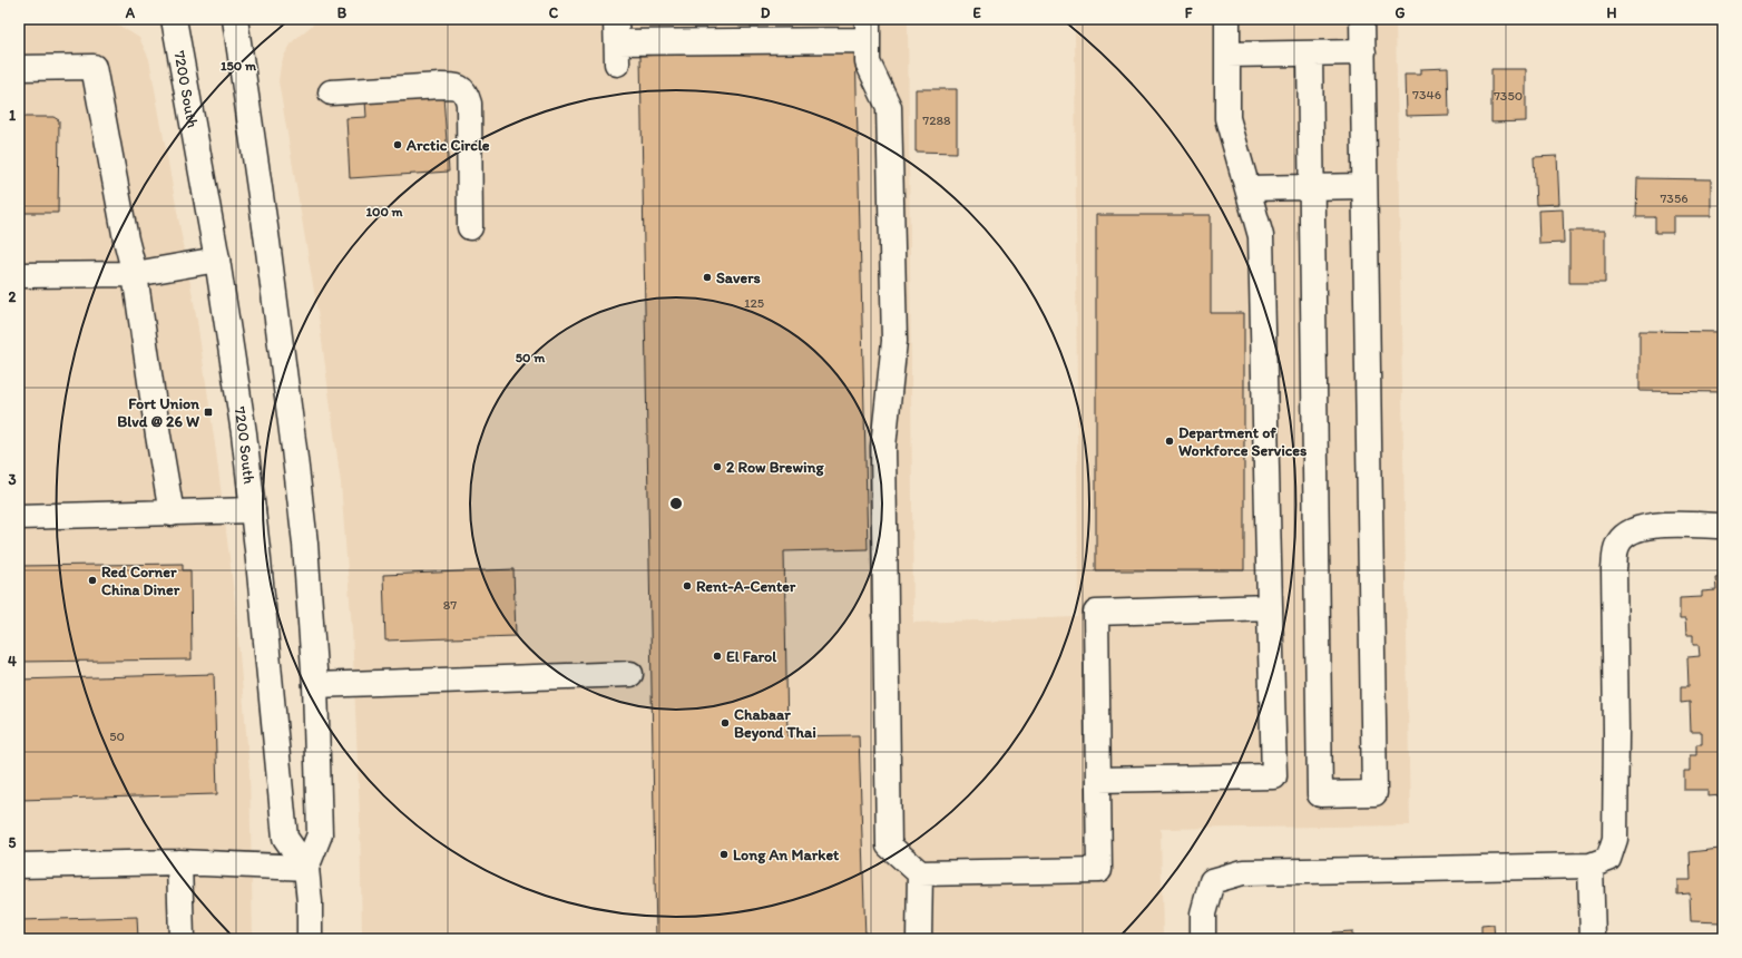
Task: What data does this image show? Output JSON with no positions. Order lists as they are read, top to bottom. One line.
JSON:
{"streets":{"main road":["7200 South"]},"places":{"other":["Arctic Circle","Savers","Department of Workforce Services","2 Row Brewing","Red Corner China Diner","Rent-A-Center","El Farol","Chabaar Beyond Thai","Long An Market"],"transit":["Fort Union Blvd @ 26 W"]},"house_numbers":["7346","7350","7288","7356","125","87","50"],"grid":{"columns":["A","B","C","D","E","F","G","H"],"rows":["1","2","3","4","5"]},"rings":["150 m","100 m","50 m"]}
